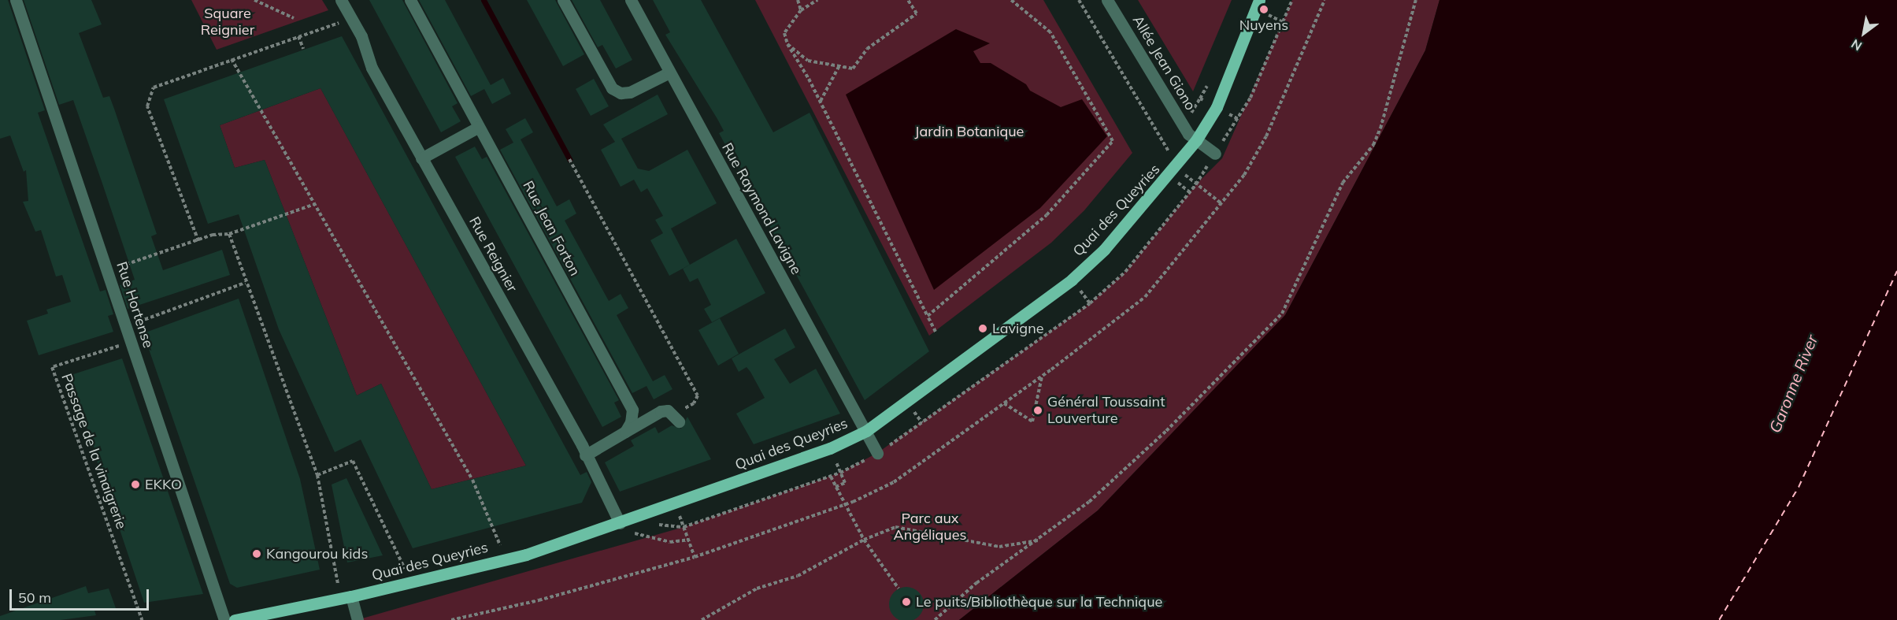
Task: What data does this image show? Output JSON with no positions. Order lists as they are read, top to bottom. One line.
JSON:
{"streets":{"main road":["Quai des Queyries"],"street":["Allée Jean Giono","Rue Raymond Lavigne","Rue Jean Forton","Rue Reignier","Rue Hortense"],"path":["Passage de la vinaigrerie"]},"crossings":[["Allée Jean Giono","Quai des Queyries"],["Rue Raymond Lavigne","Quai des Queyries"],["Quai des Queyries","Rue Reignier"],["Rue Hortense","Passage de la vinaigrerie"]],"water":["Garonne River"],"parks":["Square Reignier","Jardin Botanique","Parc aux Angéliques"],"places":["Nuyens","Lavigne","Général Toussaint Louverture","EKKO","Kangourou kids","Le puits/Bibliothèque sur la Technique"],"scale_bar":"50 m","north":"bottom left"}
